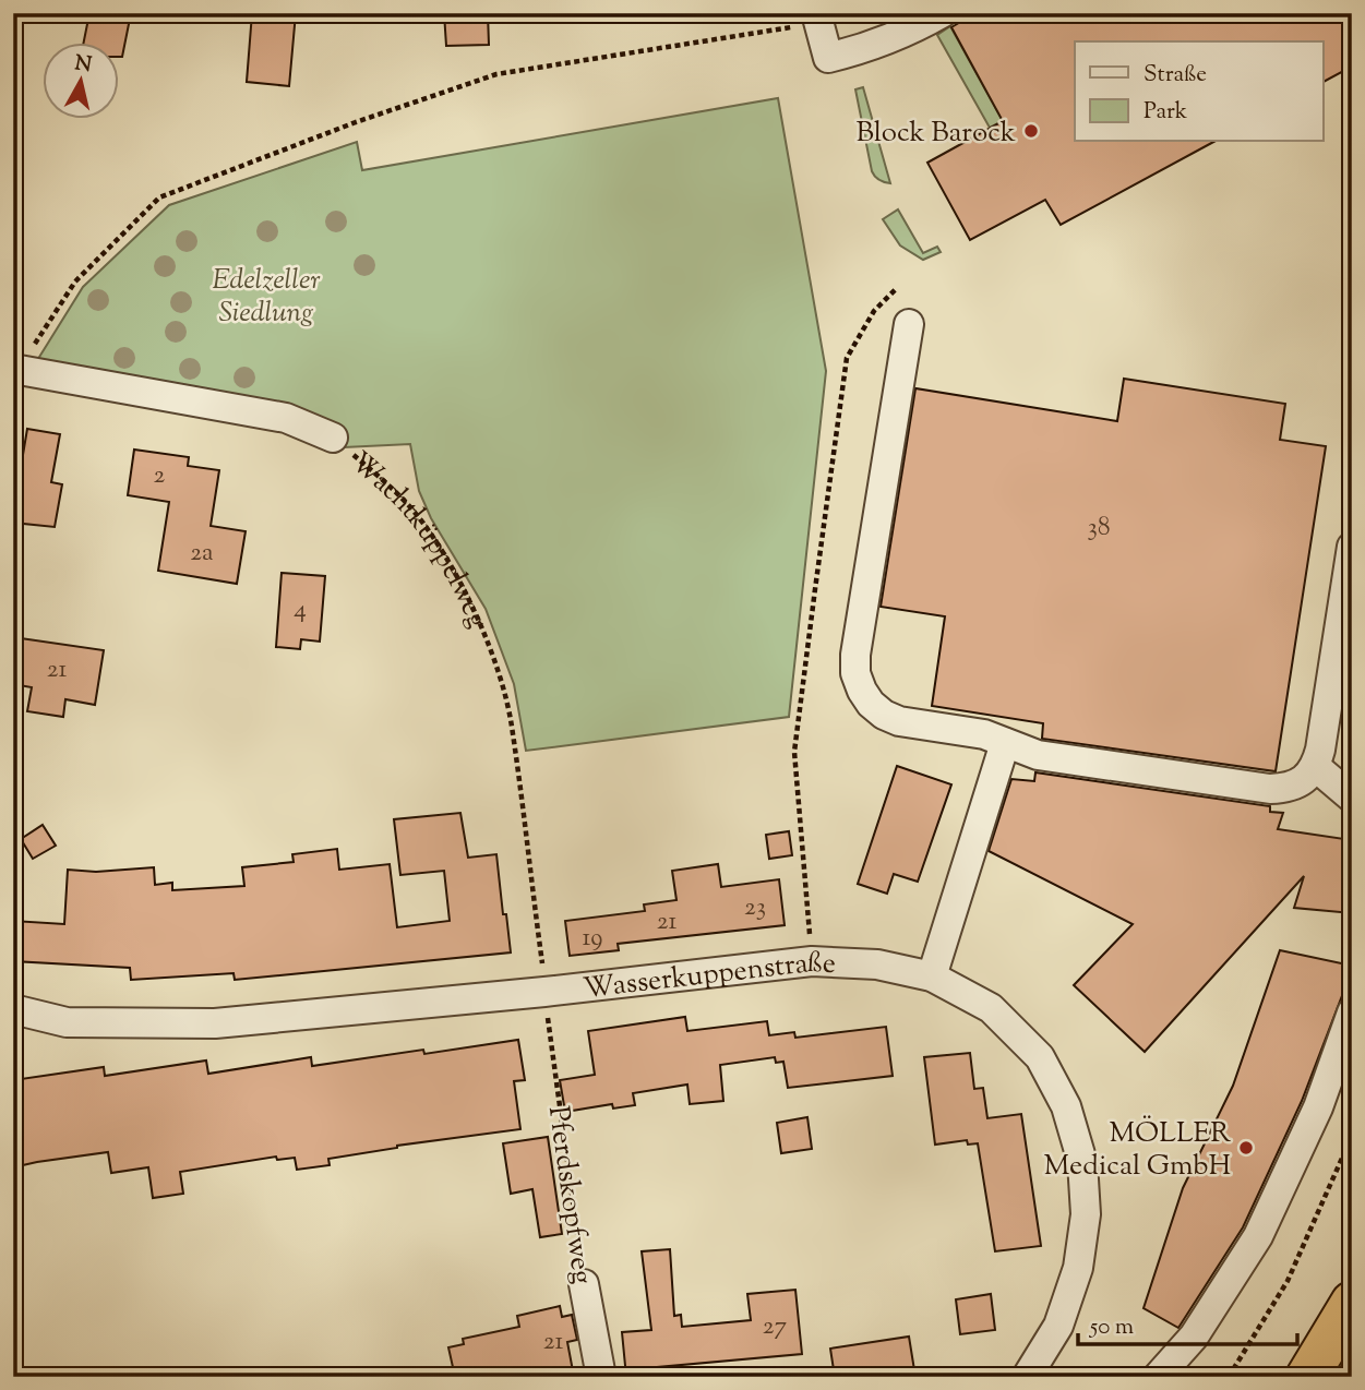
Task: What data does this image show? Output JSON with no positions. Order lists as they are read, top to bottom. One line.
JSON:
{"streets":{"street":["Wachtküppelweg","Wasserkuppenstraße","Pferdskopfweg"]},"parks":["Edelzeller Siedlung"],"places":["Block Barock","MÖLLER Medical GmbH"],"house_numbers":["2","38","2a","4","21","23","21","19","27","21"],"legend":["Straße","Park"],"scale_bar":"50 m","north":"top"}
